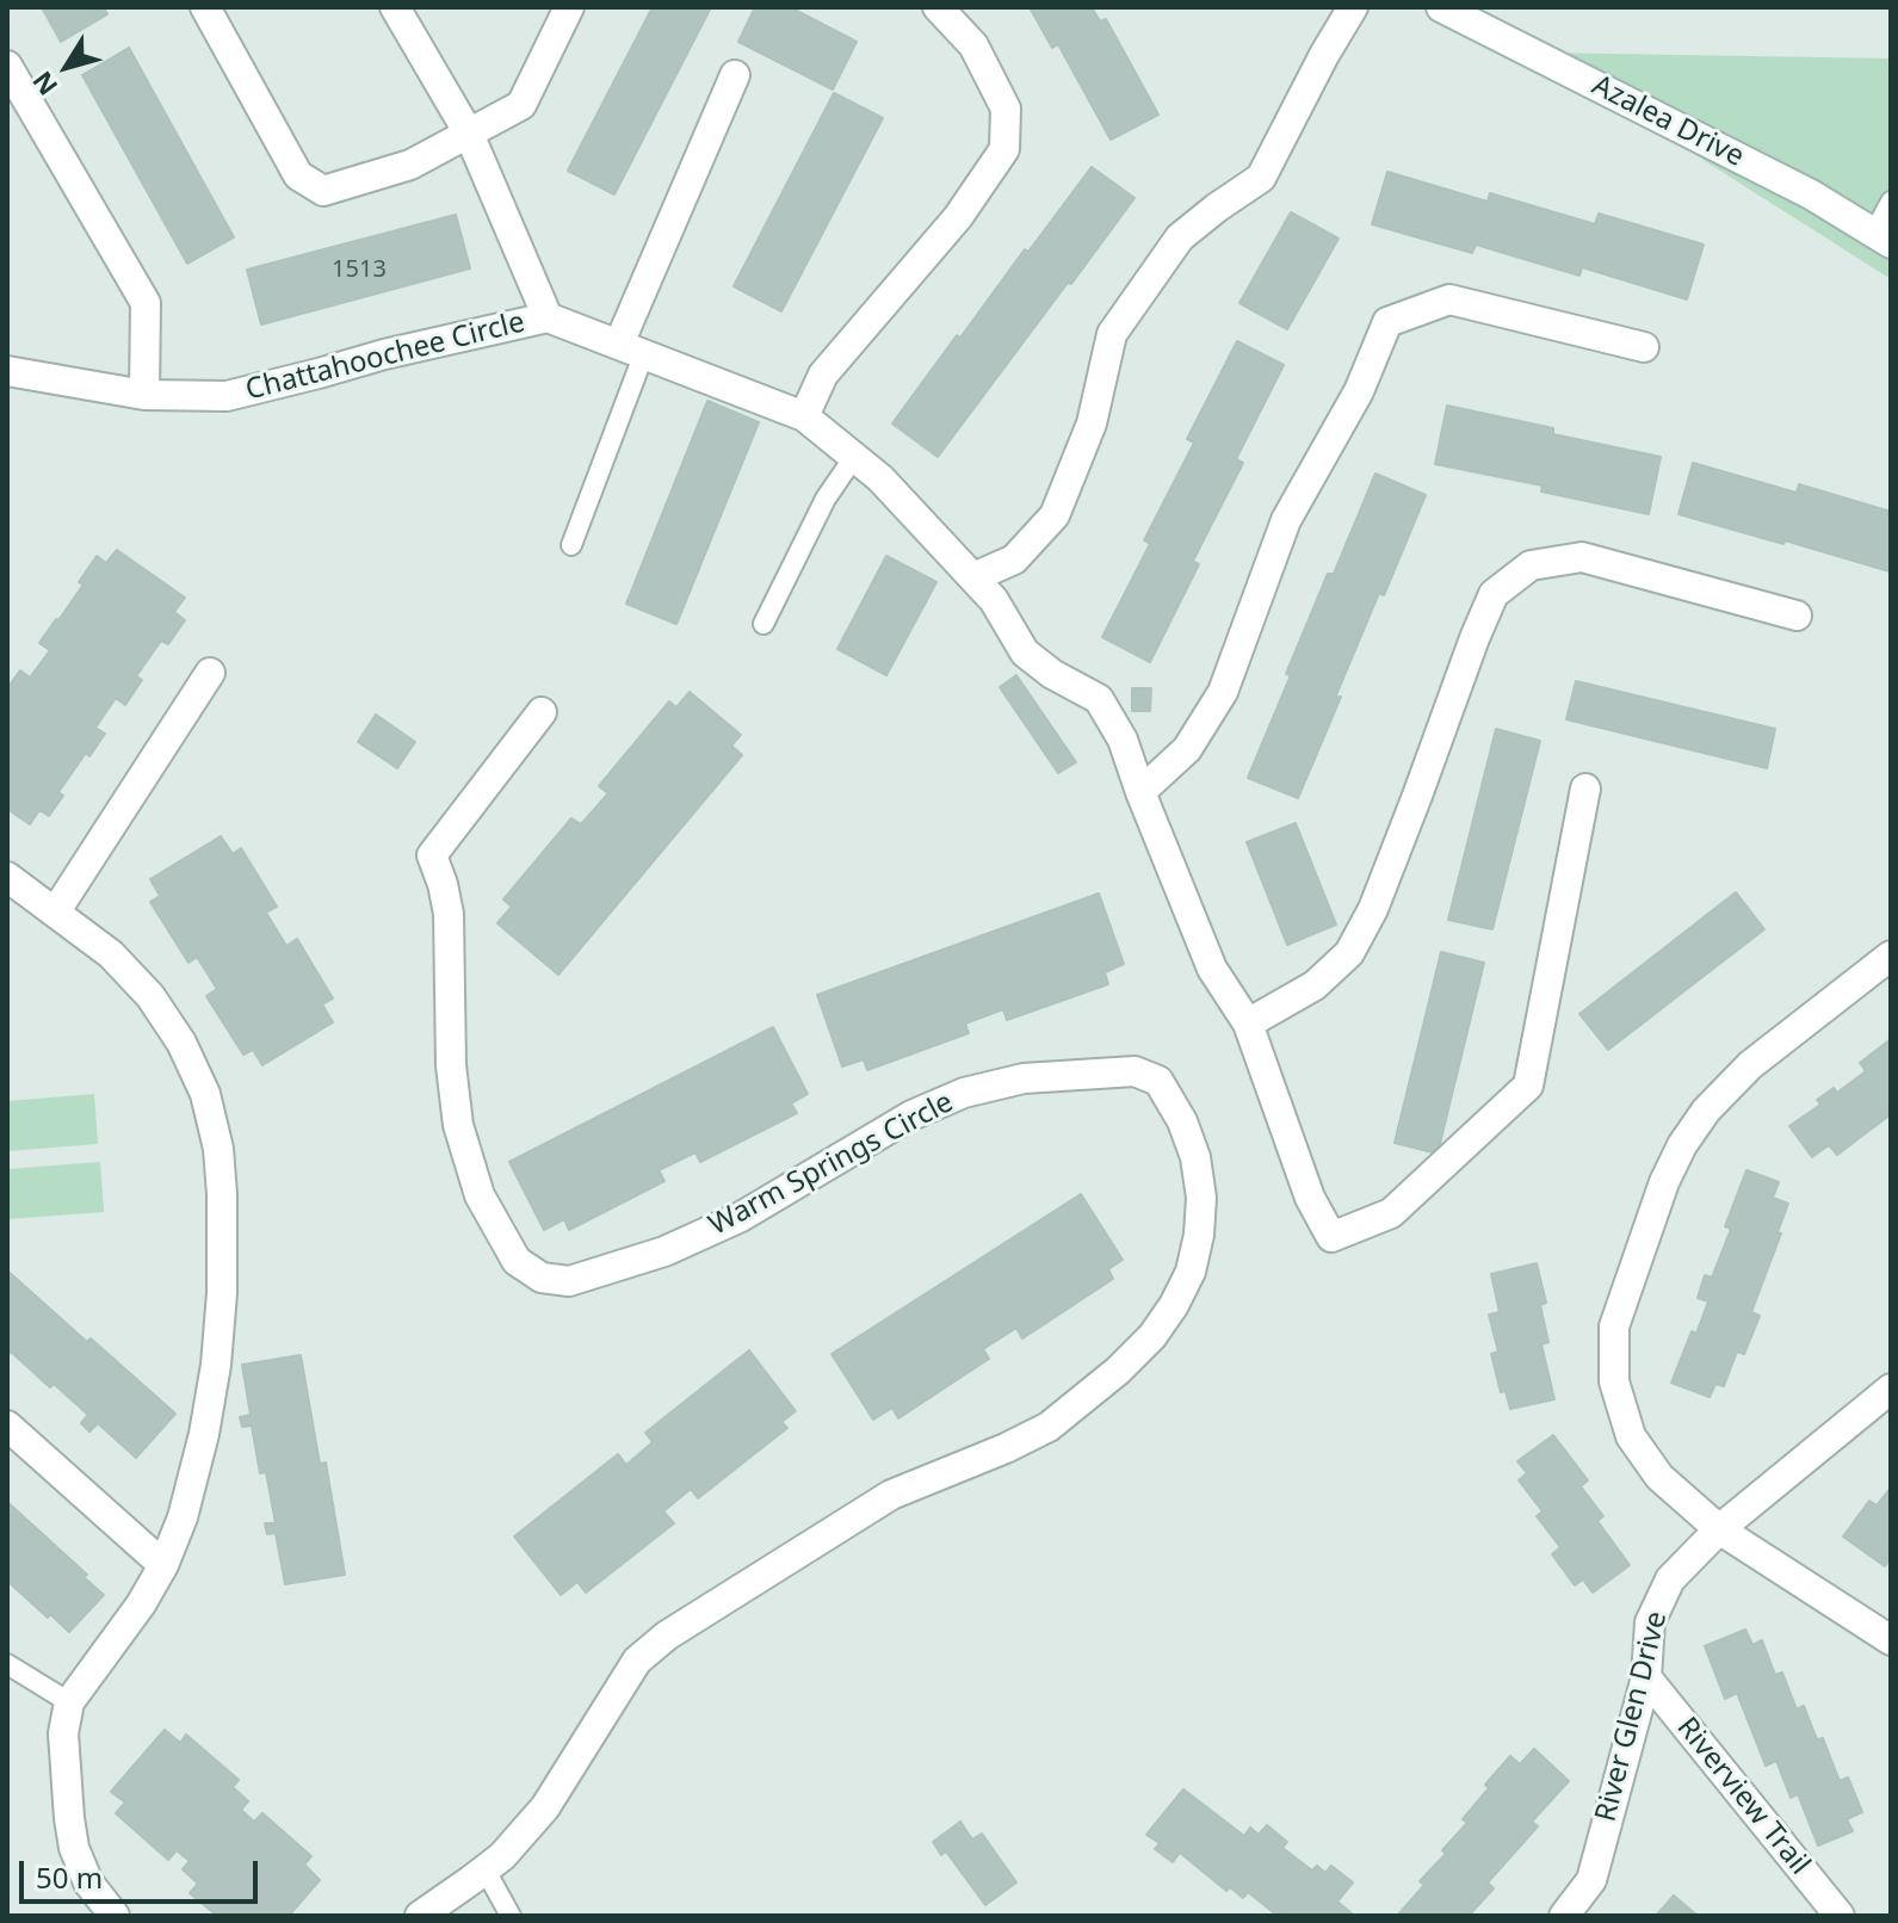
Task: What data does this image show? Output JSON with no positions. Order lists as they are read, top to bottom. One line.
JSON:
{"streets":{"street":["Azalea Drive","Chattahoochee Circle","Warm Springs Circle","River Glen Drive","Riverview Trail"]},"crossings":[["River Glen Drive","Riverview Trail"]],"house_numbers":["1513"],"scale_bar":"50 m","north":"bottom left"}
